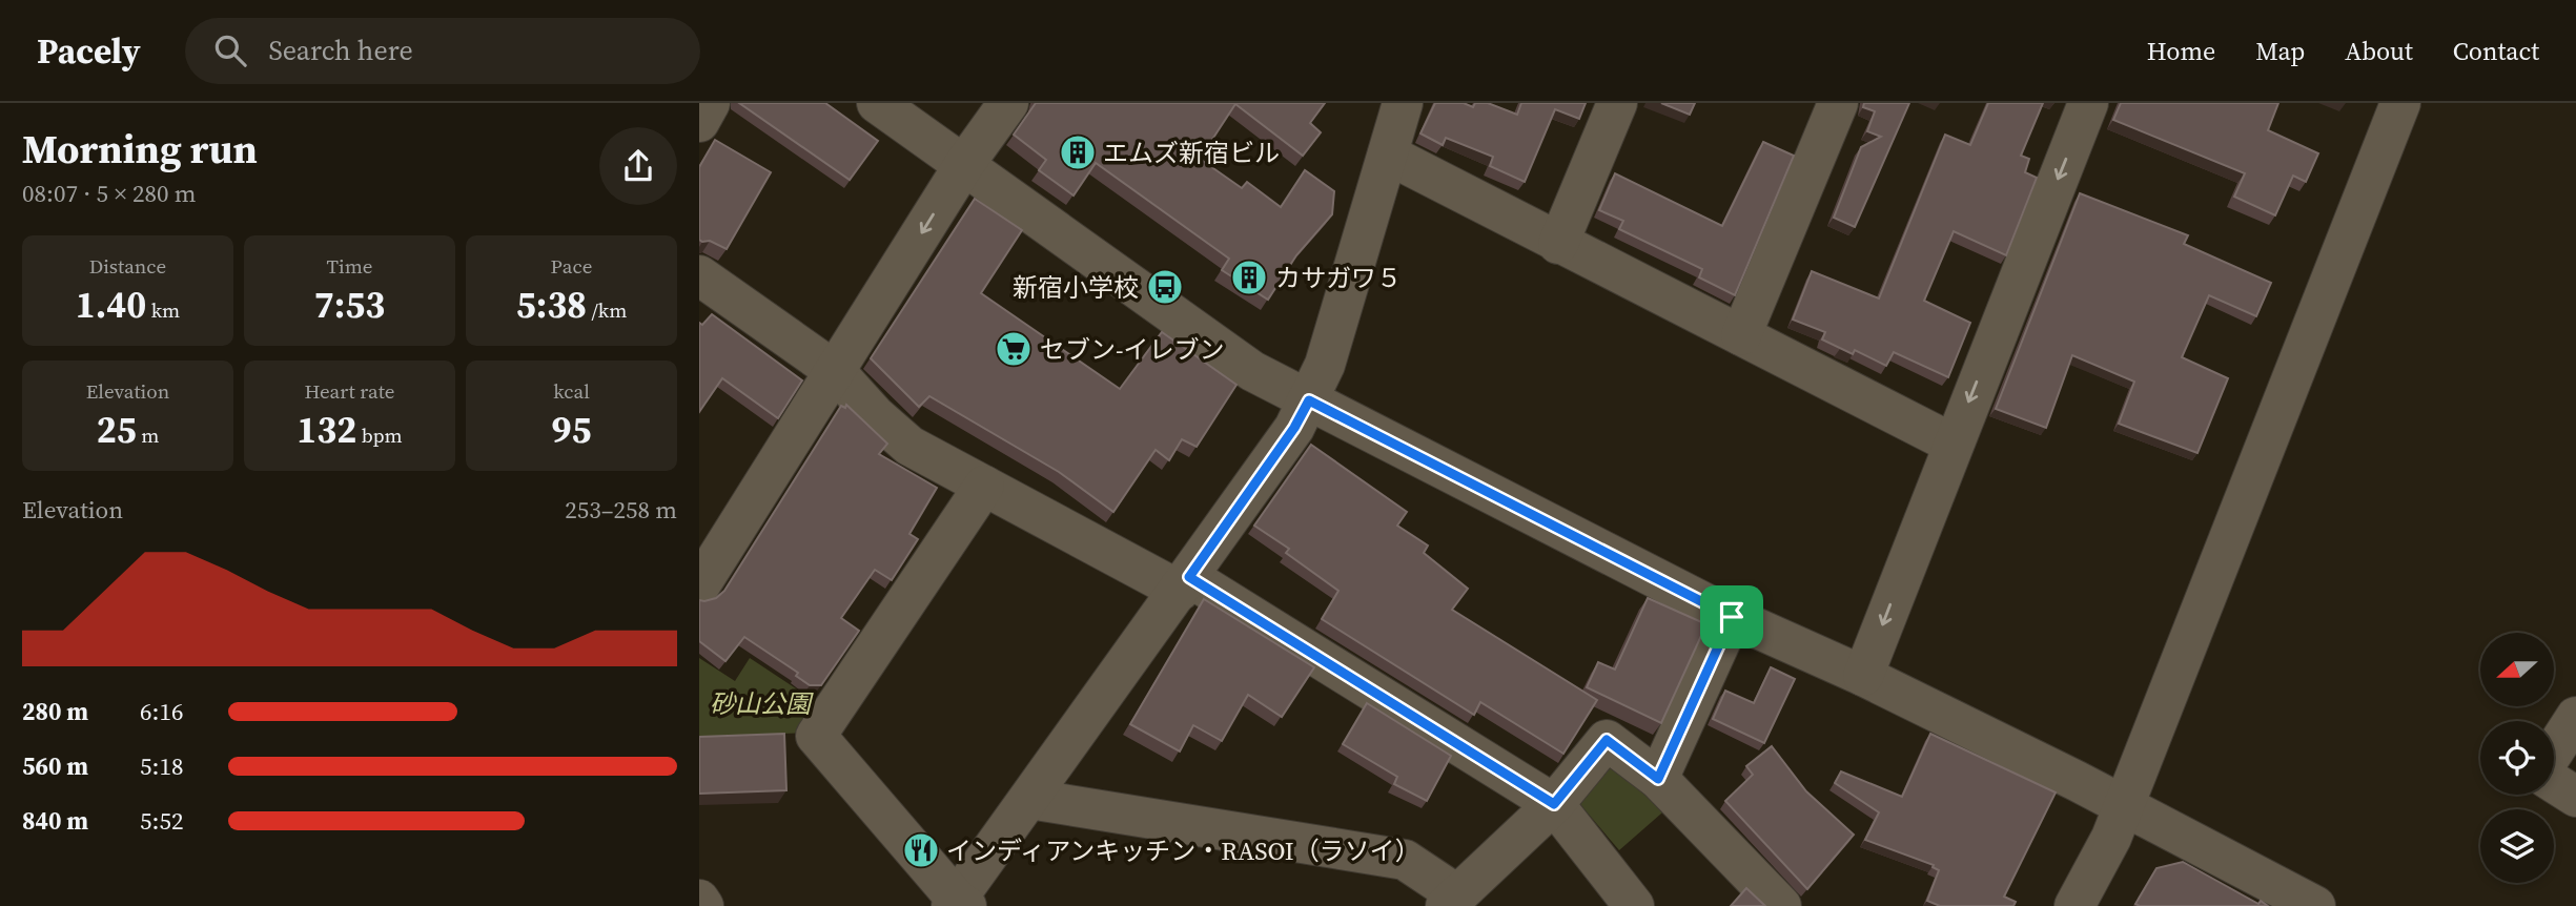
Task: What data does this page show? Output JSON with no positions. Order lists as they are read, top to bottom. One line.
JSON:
{"parks":["砂山公園"],"places":{"building":["エムズ新宿ビル","カサガワ５"],"bus stop":["新宿小学校"],"supermarket":["セブン-イレブン"],"restaurant":["インディアンキッチン・RASOI（ラソイ）"]},"north":"left","page":{"header":"Pacely","search":"Search here","nav":["Home","Map","About","Contact"],"heading":["Morning run","08:07 · 5 × 280 m"],"stats":[["Distance","1.40 km"],["Time","7:53"],["Pace","5:38 /km"],["Elevation","25 m"],["Heart rate","132 bpm"],["kcal","95"]],"chart":["Elevation","253–258 m"],"list":[{"name":"280 m","note":"6:16"},{"name":"560 m","note":"5:18"},{"name":"840 m","note":"5:52"}]}}
